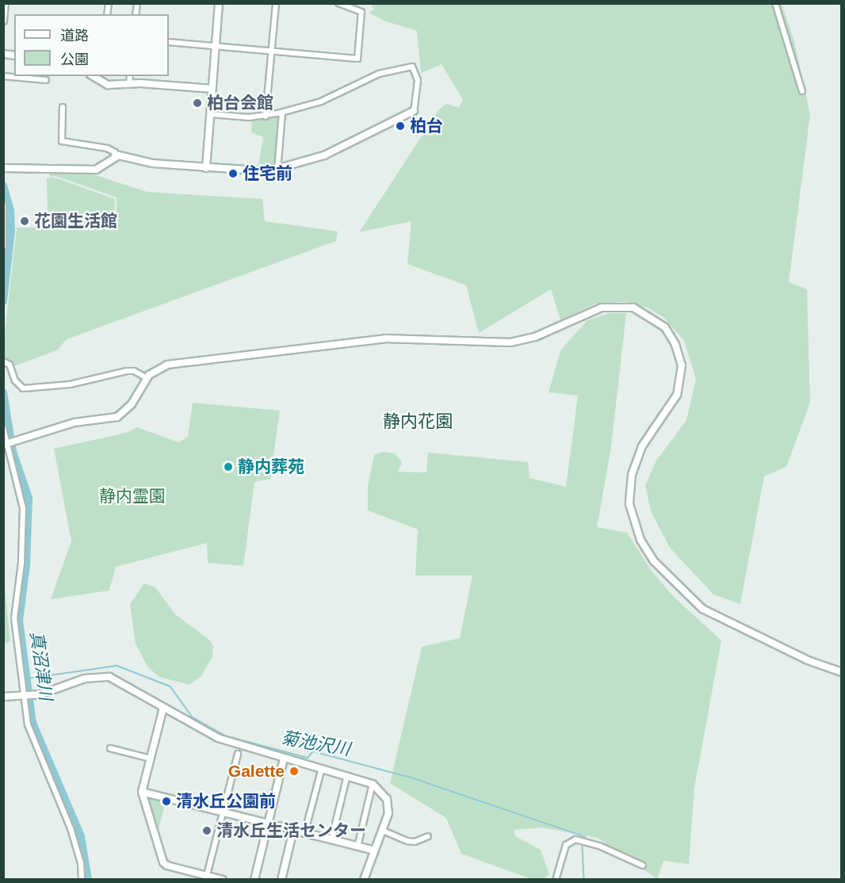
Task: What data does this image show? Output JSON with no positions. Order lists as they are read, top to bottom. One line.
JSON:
{"districts":["静内花園"],"water":["真沼津川","菊池沢川"],"parks":["静内霊園"],"places":["柏台会館","柏台","住宅前","花園生活館","静内葬苑","Galette","清水丘公園前","清水丘生活センター"],"legend":["道路","公園"]}
